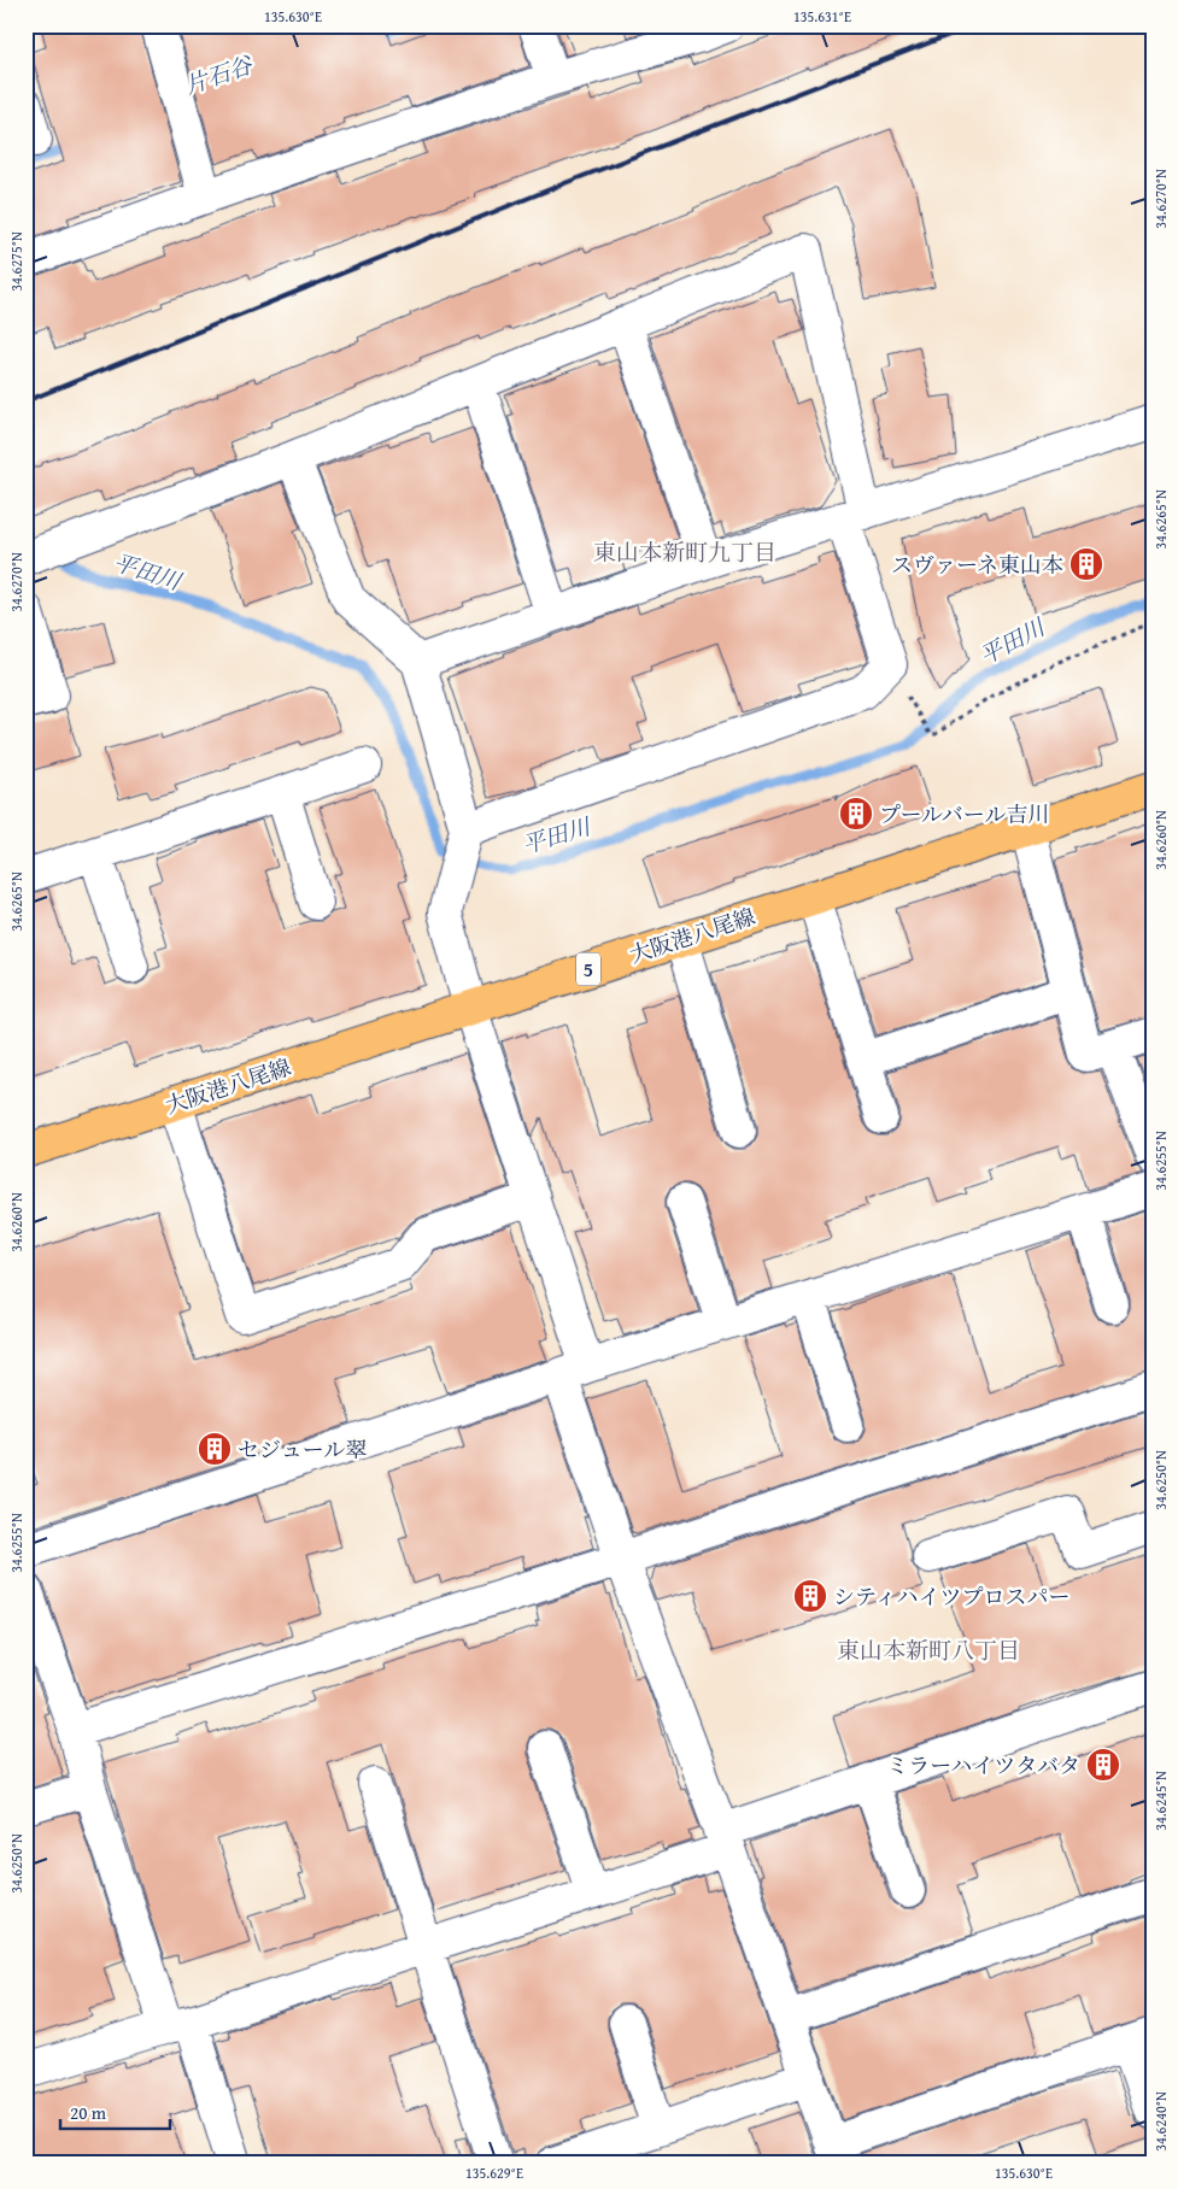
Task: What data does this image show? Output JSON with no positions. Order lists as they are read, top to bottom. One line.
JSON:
{"streets":{"main road":["大阪港八尾線","5"]},"districts":["東山本新町九丁目","東山本新町八丁目"],"water":["片石谷","平田川"],"places":{"building":["スヴァーネ東山本","プールバール吉川","セジュール翠","シティハイツプロスパー","ミラーハイツタバタ"]},"scale_bar":"20 m","coordinates":["135.630°E","135.631°E","34.6270°N","34.6275°N","34.6265°N","34.6260°N","34.6255°N","34.6250°N","34.6245°N","34.6240°N","135.629°E"]}
